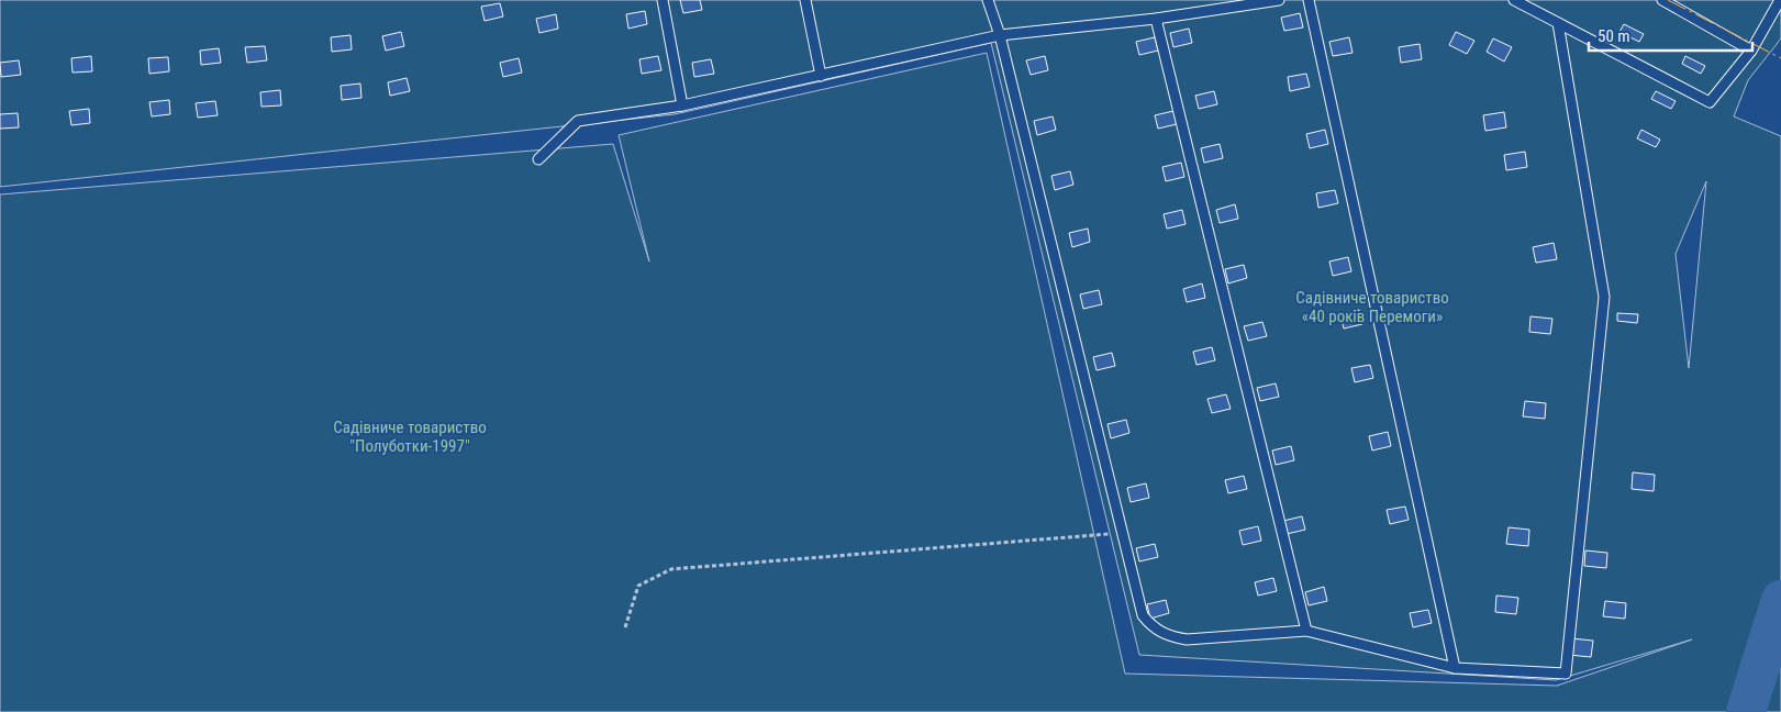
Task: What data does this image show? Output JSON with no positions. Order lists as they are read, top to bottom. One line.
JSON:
{"parks":["Садівниче товариство «40 років Перемоги»","Садівниче товариство \"Полуботки-1997\""],"scale_bar":"50 m"}
